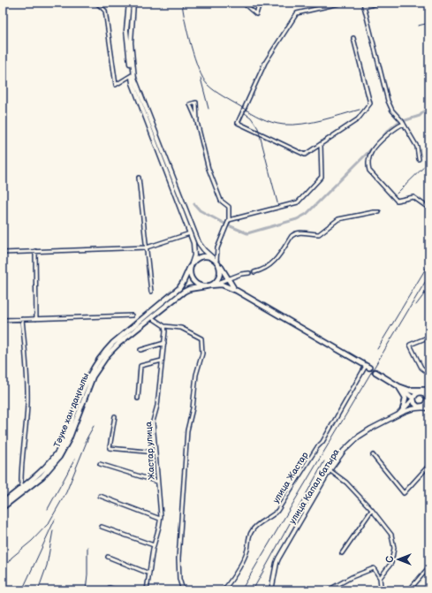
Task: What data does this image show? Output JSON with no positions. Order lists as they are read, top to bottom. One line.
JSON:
{"streets":{"main road":["Тәуке хан даңғылы","улица Капал батыра"],"street":["Жастар улица","улица Жастар"]},"north":"left"}
